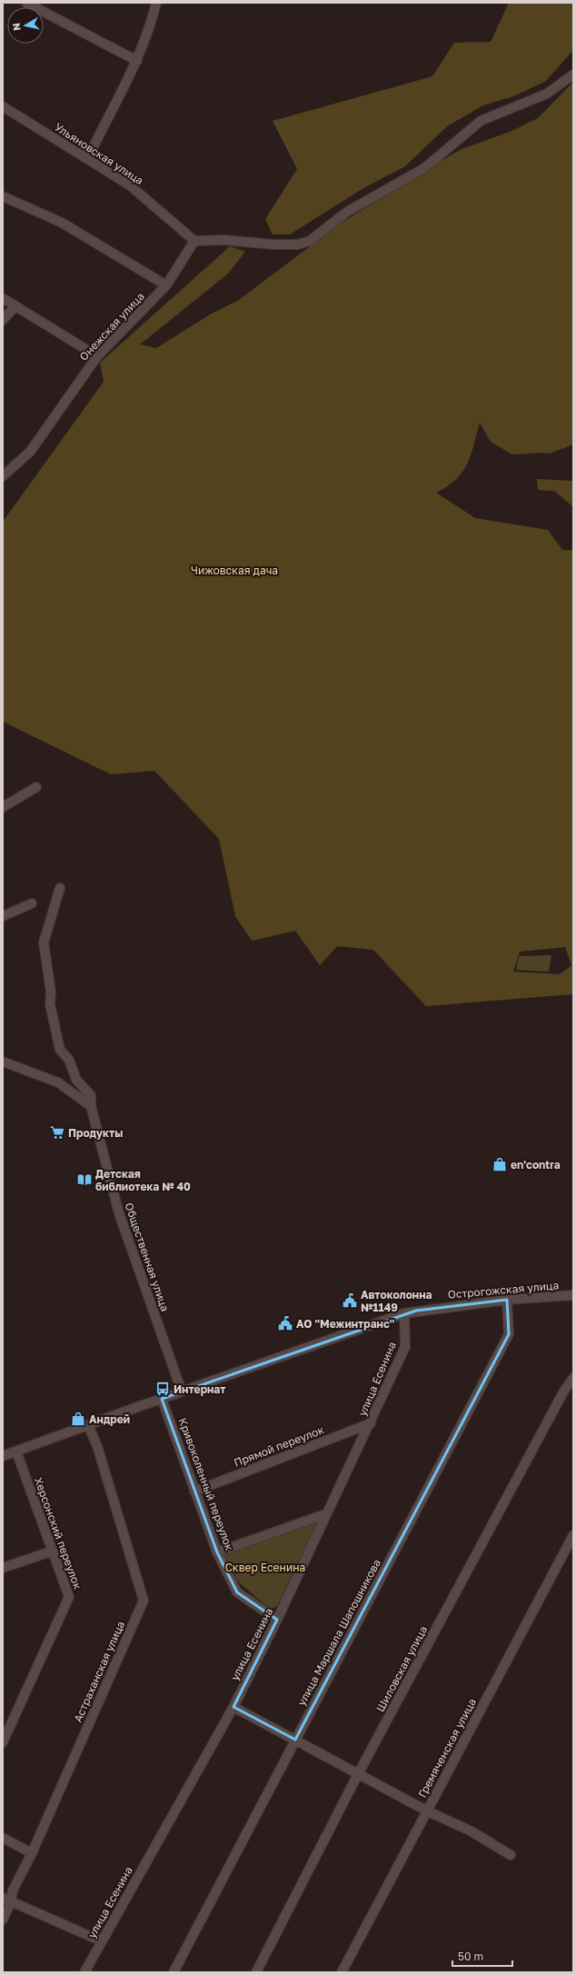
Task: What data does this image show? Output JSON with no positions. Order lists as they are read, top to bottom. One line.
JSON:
{"streets":{"street":["Ульяновская улица","Онежская улица","Общественная улица","Острогожская улица","улица Есенина","Прямой переулок","Кривоколенный переулок","Херсонский переулок","улица Маршала Шапошникова","Шиловская улица","Астраханская улица","Гремяченская улица"]},"crossings":[["Ульяновская улица","Онежская улица"],["Общественная улица","Острогожская улица"],["Острогожская улица","улица Есенина"],["Острогожская улица","Кривоколенный переулок"],["Острогожская улица","Херсонский переулок"],["Острогожская улица","улица Маршала Шапошникова"],["Острогожская улица","Астраханская улица"],["улица Есенина","Прямой переулок"],["улица Есенина","Кривоколенный переулок"],["Прямой переулок","Кривоколенный переулок"]],"parks":["Чижовская дача","Сквер Есенина"],"places":{"supermarket":["Продукты"],"shop":["en'contra","Андрей"],"library":["Детская библиотека № 40"],"public building":["Автоколонна №1149","АО \"Межинтранс\""],"bus stop":["Интернат"]},"scale_bar":"50 m","north":"left"}
